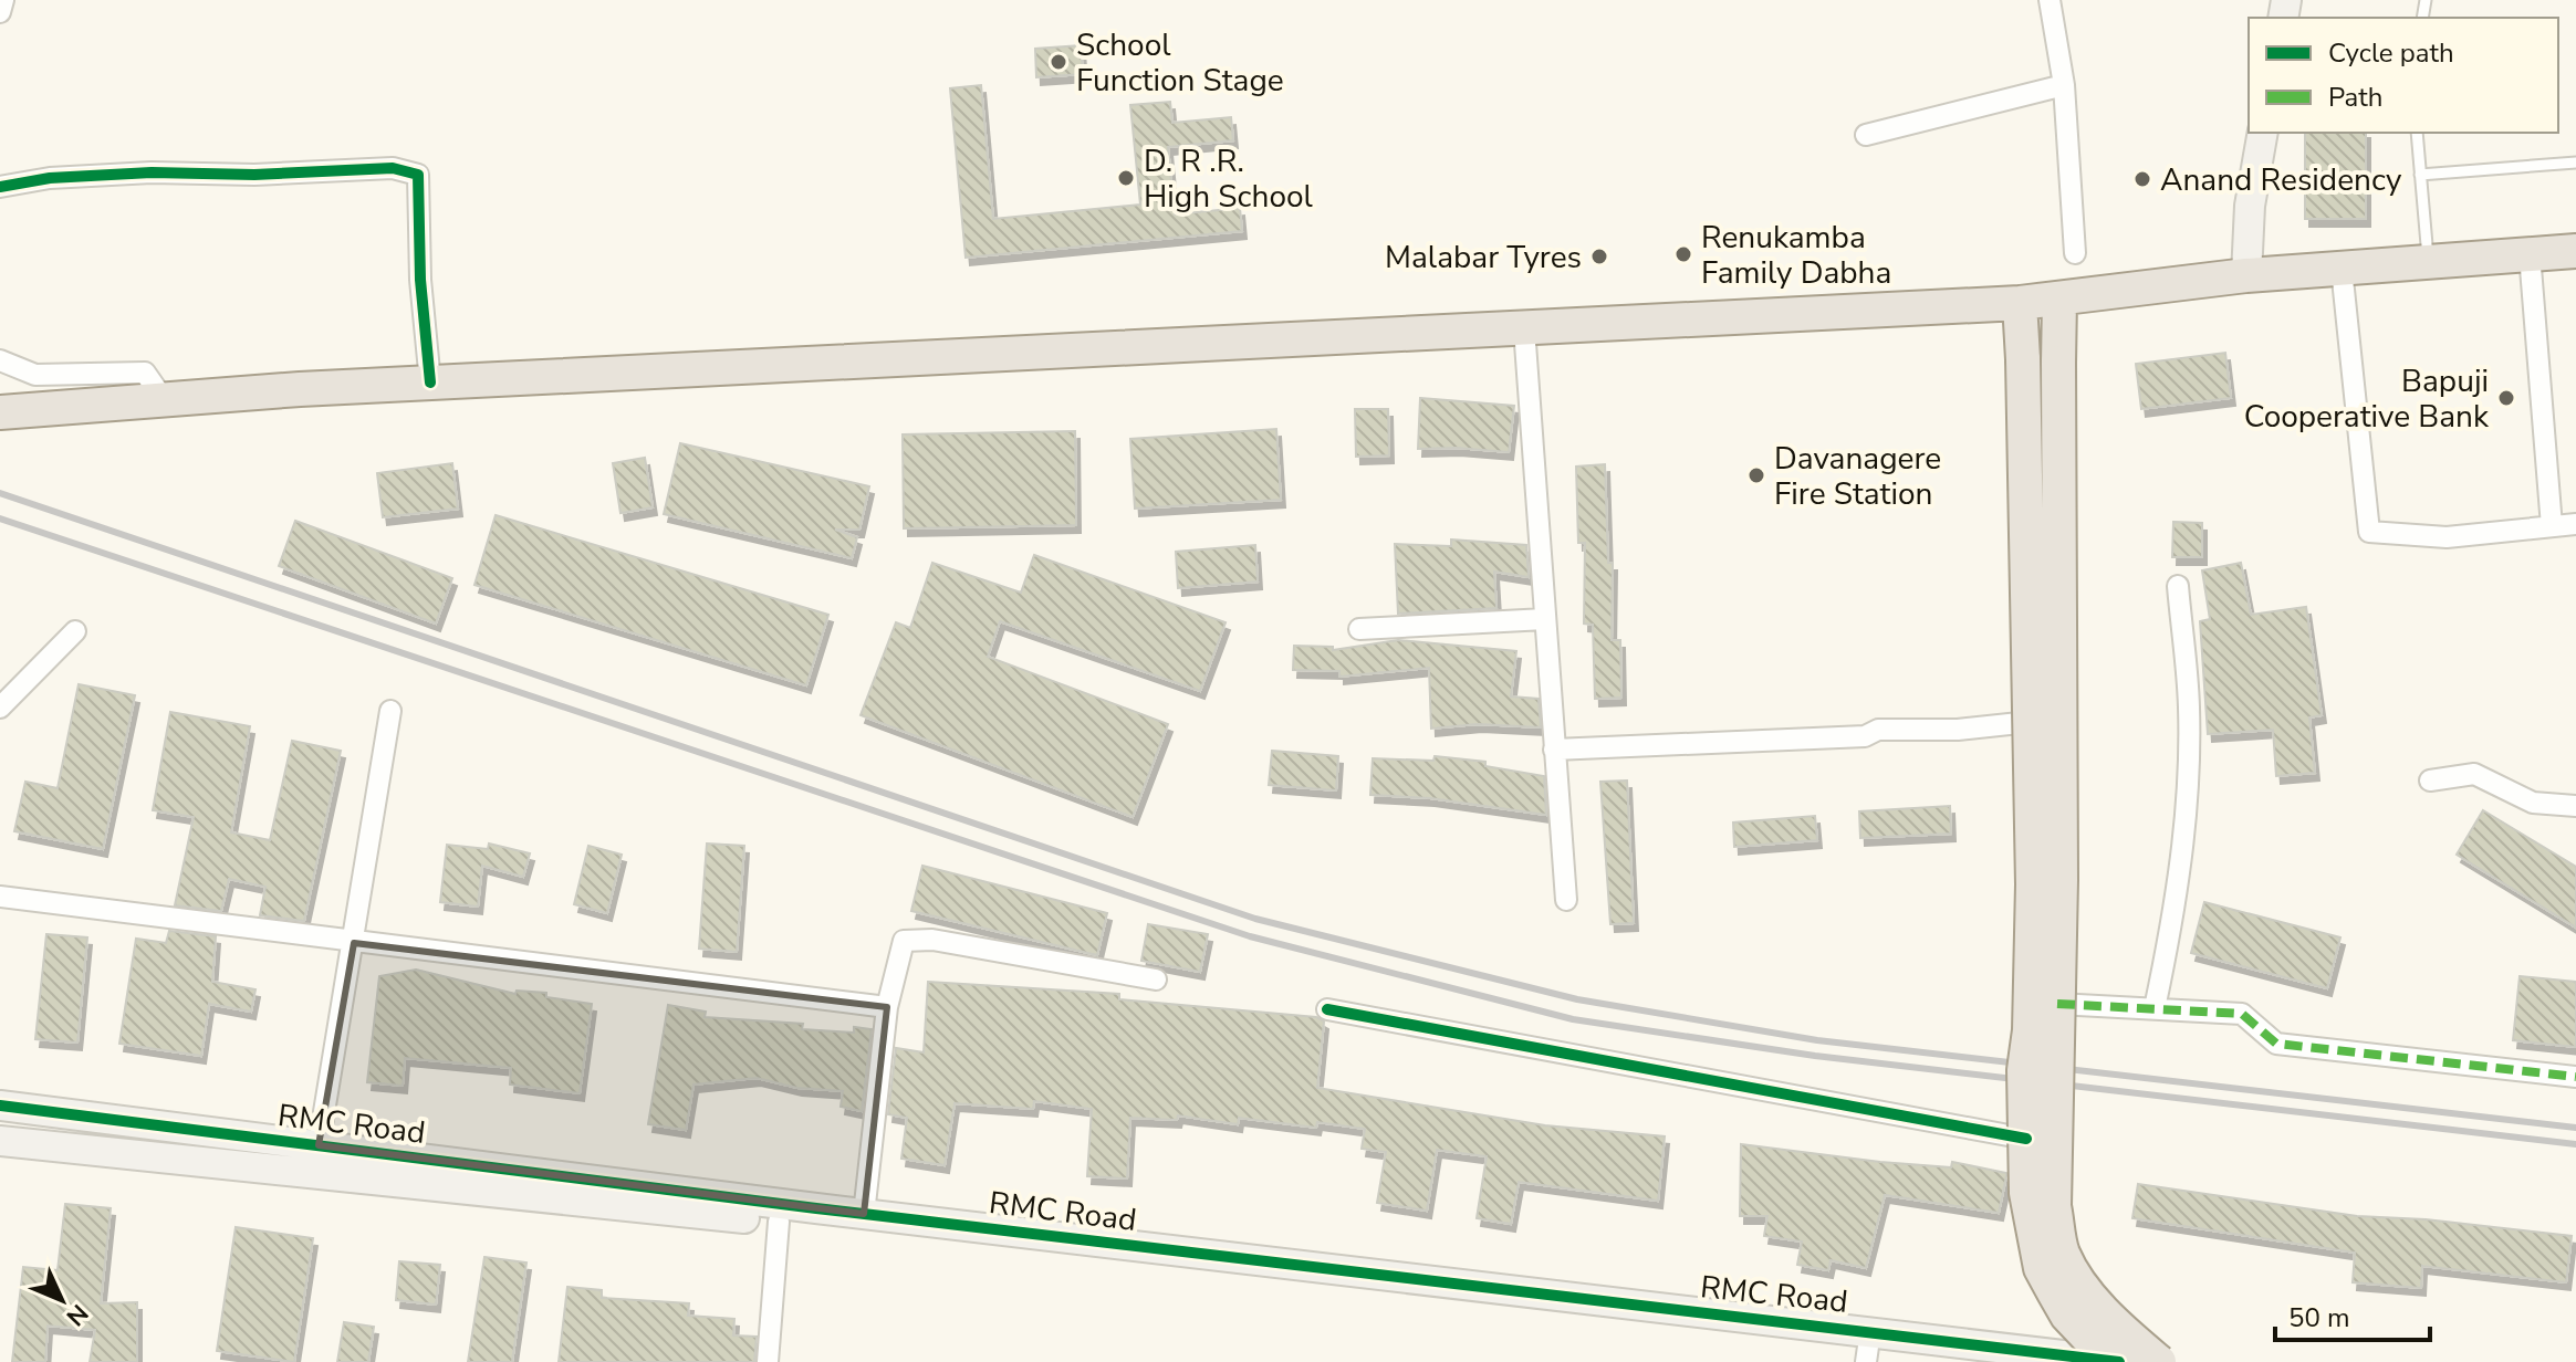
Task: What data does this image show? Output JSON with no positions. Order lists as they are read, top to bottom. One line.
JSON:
{"streets":{"street":["RMC Road"]},"places":["School Function Stage","D. R .R. High School","Anand Residency","Renukamba Family Dabha","Malabar Tyres","Bapuji Cooperative Bank","Davanagere Fire Station"],"legend":["Cycle path","Path"],"scale_bar":"50 m","north":"bottom right"}
